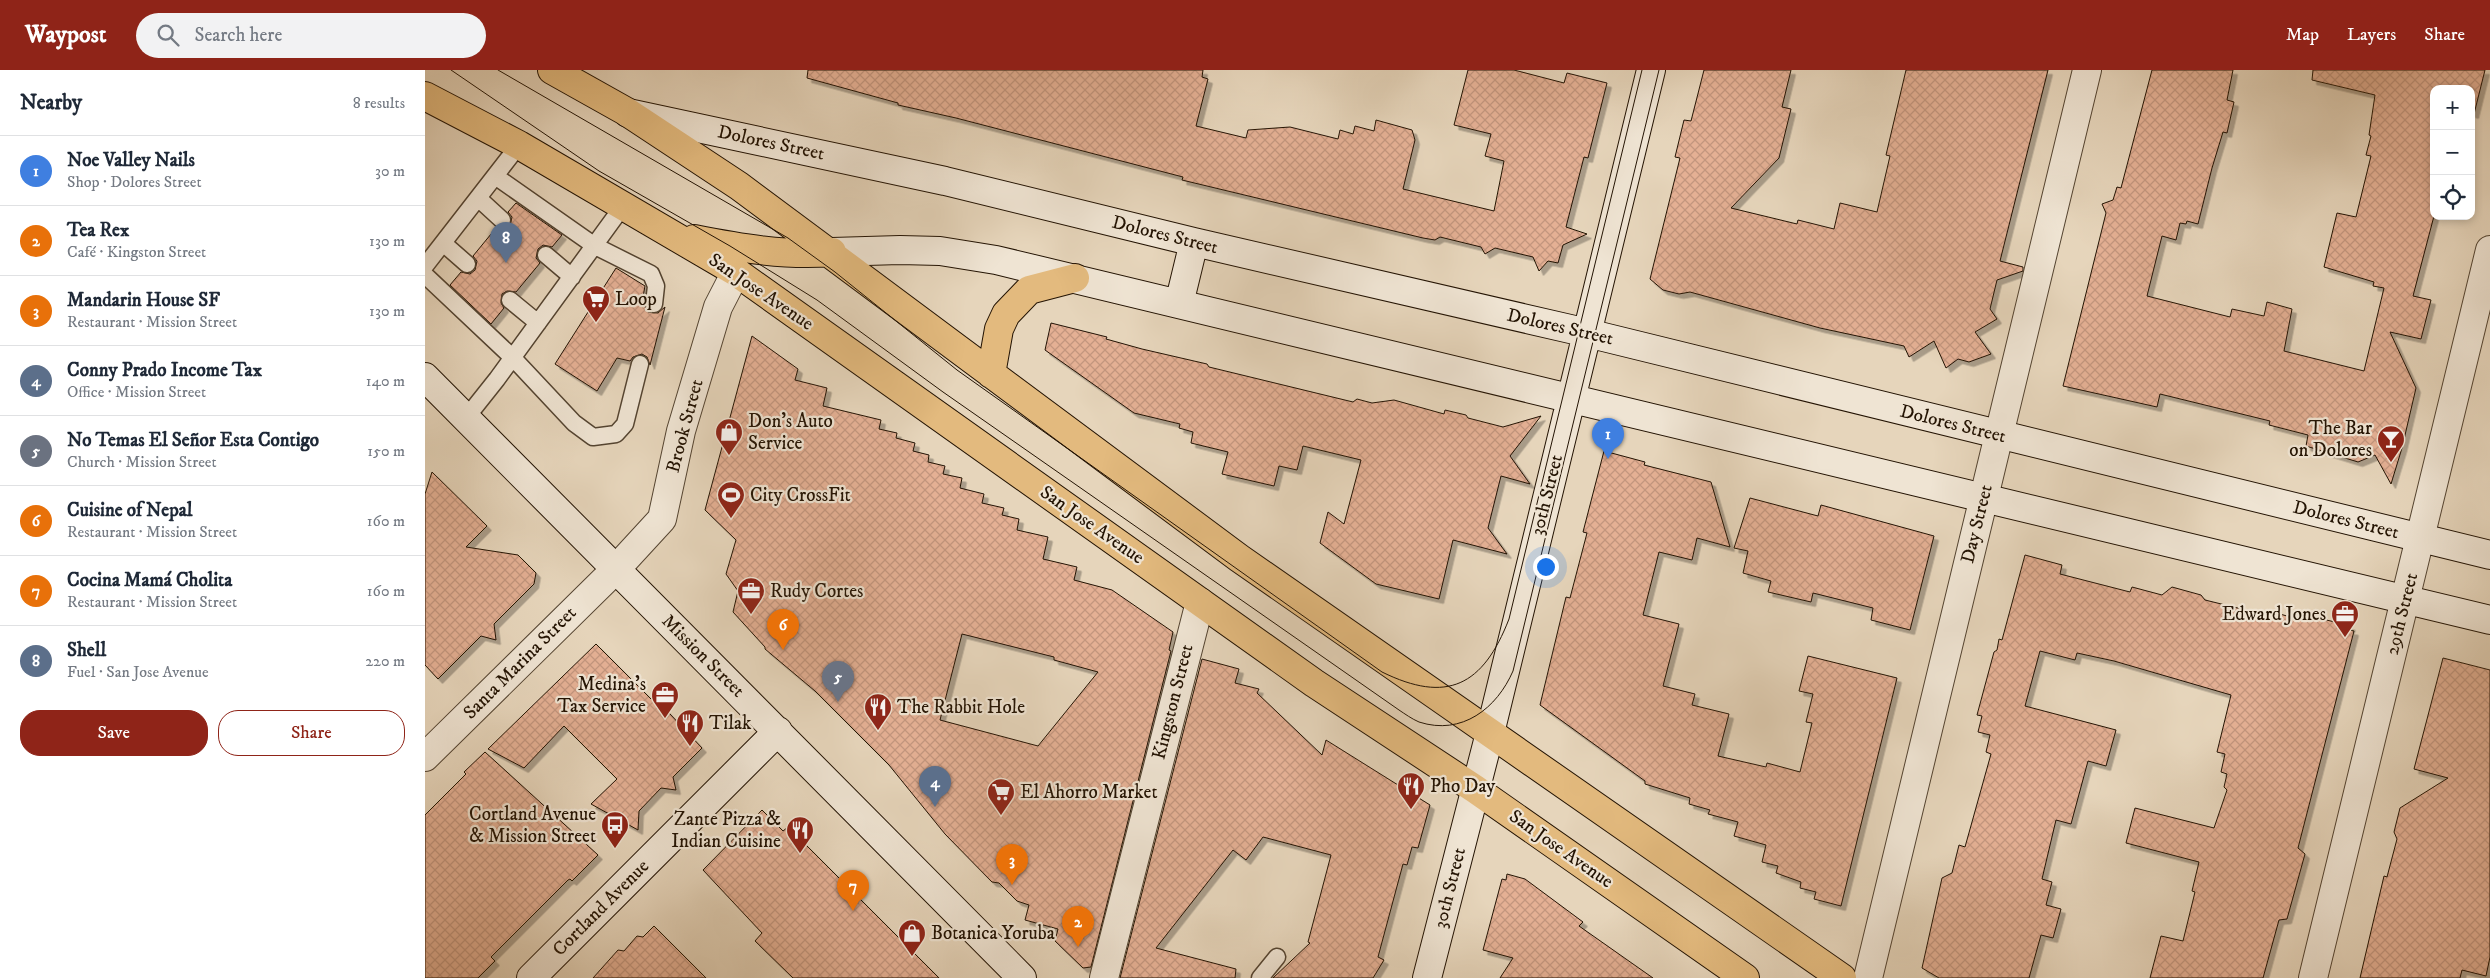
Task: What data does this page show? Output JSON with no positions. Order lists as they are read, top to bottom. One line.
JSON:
{"streets":{"main road":["Dolores Street","San Jose Avenue","Brook Street","30th Street","Day Street","29th Street","Mission Street","Santa Marina Street","Kingston Street","Cortland Avenue"]},"crossings":[["Dolores Street","30th Street"],["Dolores Street","Day Street"],["Dolores Street","29th Street"],["San Jose Avenue","Brook Street"],["San Jose Avenue","30th Street"],["San Jose Avenue","Kingston Street"],["Brook Street","Mission Street"],["Brook Street","Santa Marina Street"],["Mission Street","Santa Marina Street"],["Mission Street","Cortland Avenue"]],"places":{"supermarket":["Loop","El Ahorro Market"],"shop":["Don's Auto Service","Botanica Yoruba"],"bar":["The Bar on Dolores"],"sports":["City CrossFit"],"office":["Rudy Cortes","Edward Jones","Medina's Tax Service"],"restaurant":["The Rabbit Hole","Tilak","Pho Day","Zante Pizza & Indian Cuisine"],"bus stop":["Cortland Avenue & Mission Street"]},"page":{"header":"Waypost","search":"Search here","nav":["Map","Layers","Share"],"heading":["Nearby","8 results"],"map_buttons":["+","−"],"list":[{"mark":"1","name":"Noe Valley Nails","note":"Shop · Dolores Street","value":"30 m"},{"mark":"2","name":"Tea Rex","note":"Café · Kingston Street","value":"130 m"},{"mark":"3","name":"Mandarin House SF","note":"Restaurant · Mission Street","value":"130 m"},{"mark":"4","name":"Conny Prado Income Tax","note":"Office · Mission Street","value":"140 m"},{"mark":"5","name":"No Temas El Señor Esta Contigo","note":"Church · Mission Street","value":"150 m"},{"mark":"6","name":"Cuisine of Nepal","note":"Restaurant · Mission Street","value":"160 m"},{"mark":"7","name":"Cocina Mamá Cholita","note":"Restaurant · Mission Street","value":"160 m"},{"mark":"8","name":"Shell","note":"Fuel · San Jose Avenue","value":"220 m"}],"pins":["8","1","6","5","4","3","7","2"],"buttons":["Save","Share"]}}
